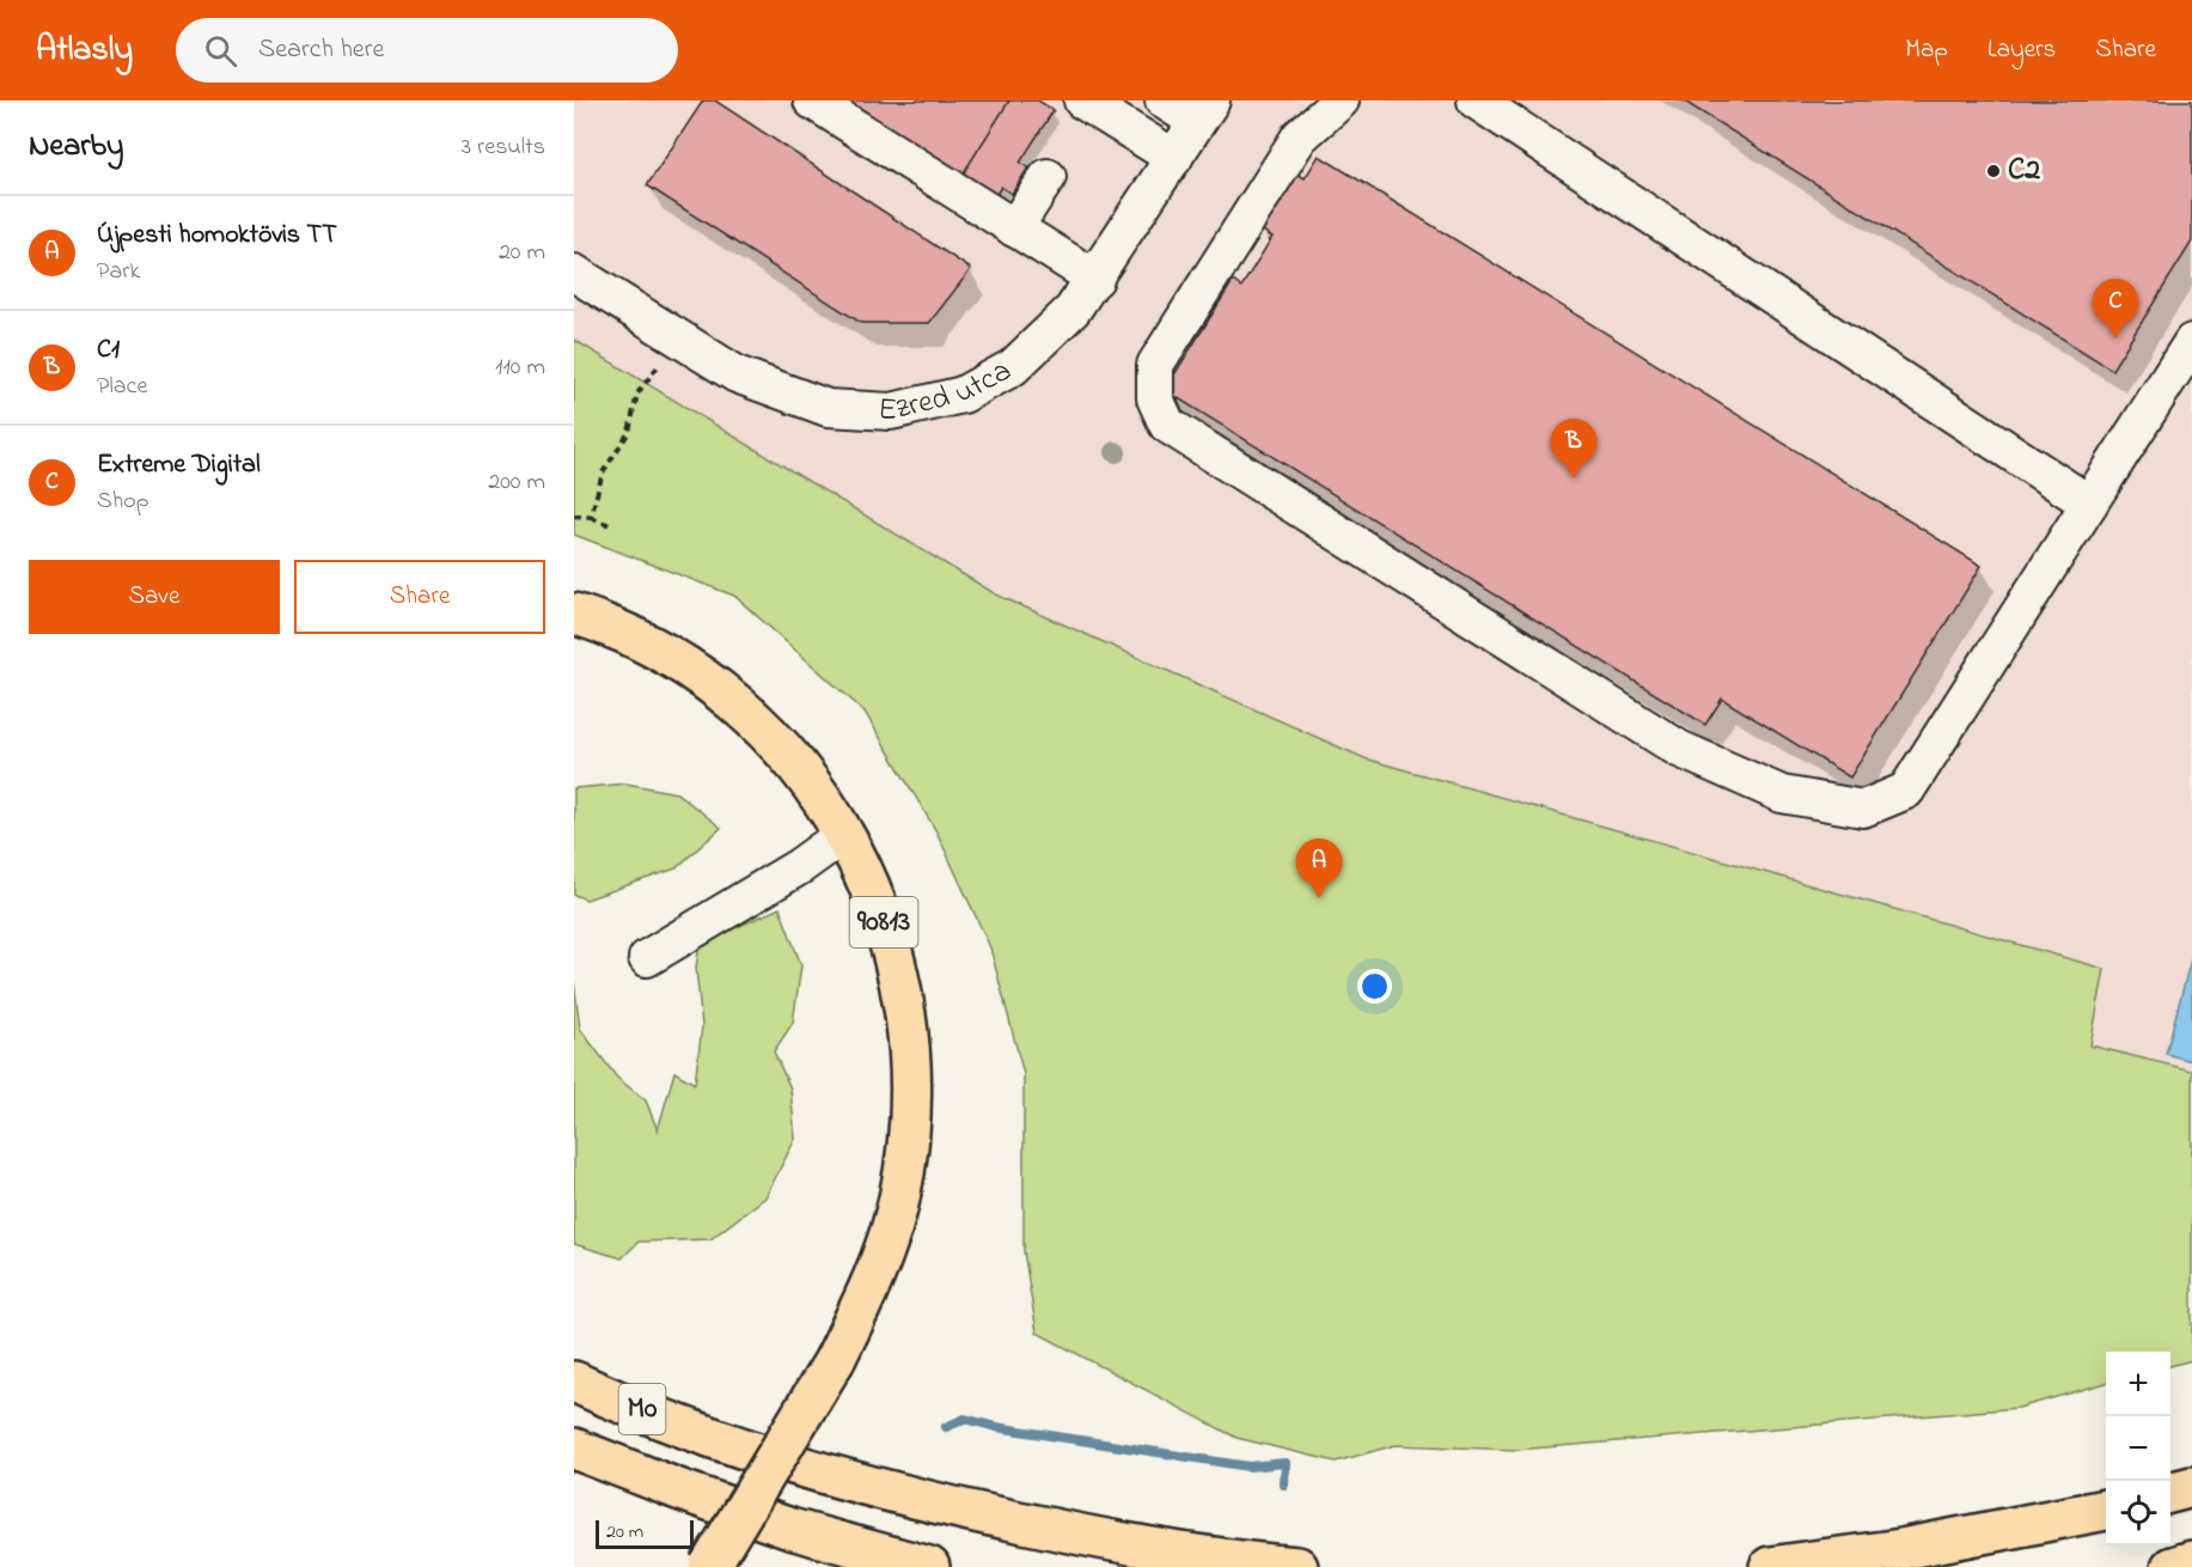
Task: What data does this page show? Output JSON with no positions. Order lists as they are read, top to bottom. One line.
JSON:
{"streets":{"highway":["90813","M0"],"street":["Ezred utca"]},"places":["C2"],"scale_bar":"20 m","page":{"header":"Atlasly","search":"Search here","nav":["Map","Layers","Share"],"heading":["Nearby","3 results"],"list":[{"mark":"A","name":"Újpesti homoktövis TT","note":"Park","value":"20 m"},{"mark":"B","name":"C1","note":"Place","value":"110 m"},{"mark":"C","name":"Extreme Digital","note":"Shop","value":"200 m"}],"pins":["C","B","A"],"buttons":["Save","Share"],"map_buttons":["+","−"],"scale":"20 m"}}
